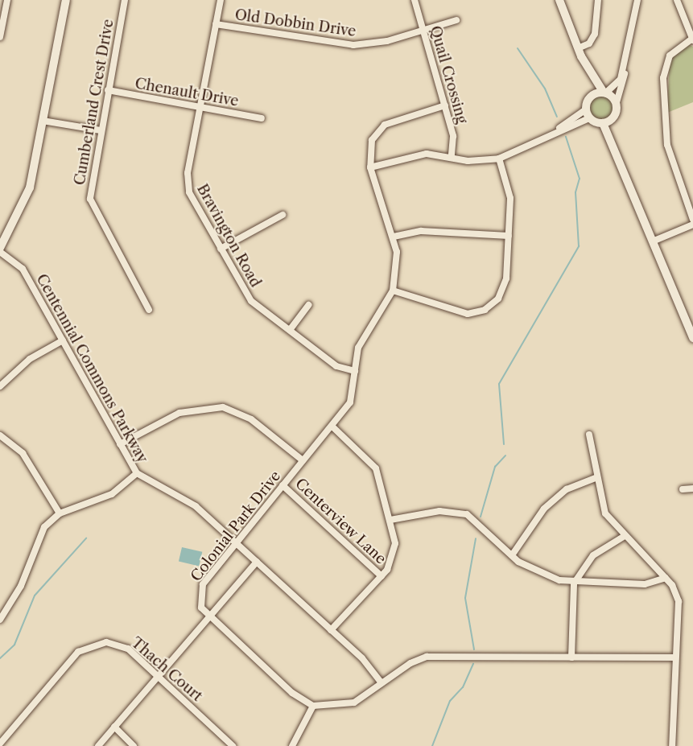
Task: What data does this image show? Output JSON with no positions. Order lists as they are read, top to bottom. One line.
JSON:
{"streets":{"street":["Old Dobbin Drive","Quail Crossing","Chenault Drive","Cumberland Crest Drive","Bravington Road","Centennial Commons Parkway","Centerview Lane","Colonial Park Drive","Thach Court"]},"crossings":[["Old Dobbin Drive","Quail Crossing"],["Old Dobbin Drive","Bravington Road"],["Quail Crossing","Colonial Park Drive"],["Chenault Drive","Cumberland Crest Drive"],["Chenault Drive","Bravington Road"],["Bravington Road","Colonial Park Drive"],["Centennial Commons Parkway","Colonial Park Drive"],["Centerview Lane","Colonial Park Drive"]]}
